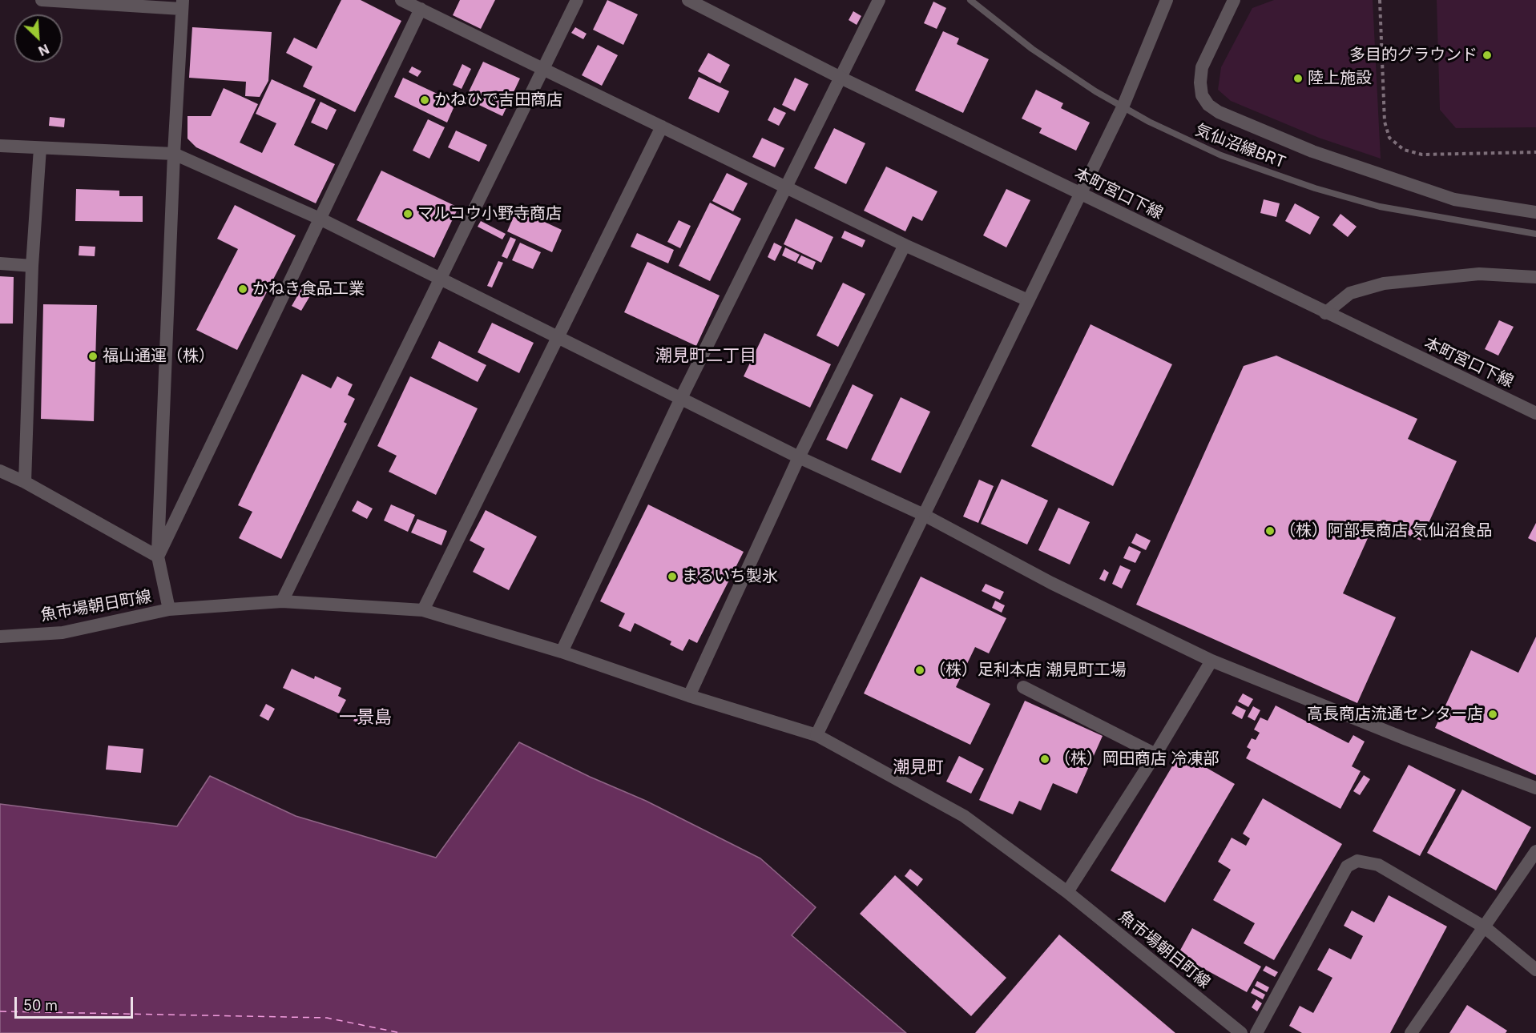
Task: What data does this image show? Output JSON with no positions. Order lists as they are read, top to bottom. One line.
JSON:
{"streets":{"street":["本町宮口下線","魚市場朝日町線"],"lane":["気仙沼線BRT"]},"districts":["潮見町二丁目","一景島","潮見町"],"places":["多目的グラウンド","陸上施設","かねひで吉田商店","マルコウ小野寺商店","かねき食品工業","福山通運（株）","（株）阿部長商店 気仙沼食品","まるいち製氷","（株）足利本店 潮見町工場","高長商店流通センター店","（株）岡田商店 冷凍部"],"scale_bar":"50 m","north":"bottom right"}
